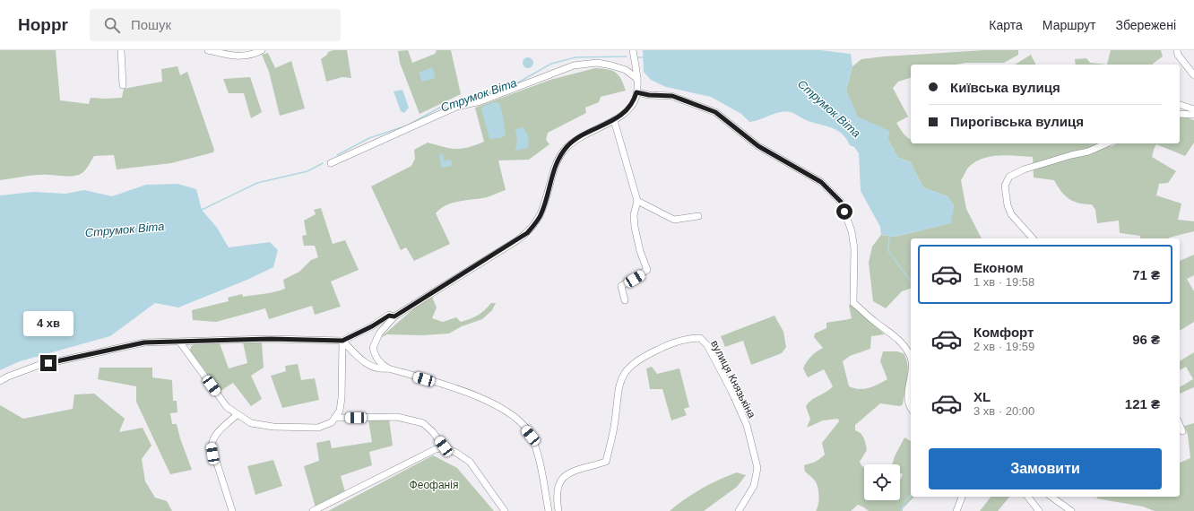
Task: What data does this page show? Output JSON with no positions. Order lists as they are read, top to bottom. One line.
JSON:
{"streets":{"street":["вулиця Князькіна"]},"water":["Струмок Віта"],"parks":["Феофанія"],"page":{"header":"Hoppr","search":"Пошук","nav":["Карта","Маршрут","Збережені"],"banner":["Київська вулиця","Пирогівська вулиця"],"list":[{"name":"Економ","note":"1 хв · 19:58","value":"71 ₴"},{"name":"Комфорт","note":"2 хв · 19:59","value":"96 ₴"},{"name":"XL","note":"3 хв · 20:00","value":"121 ₴"}],"bubble":"4 хв","buttons":"Замовити"}}
